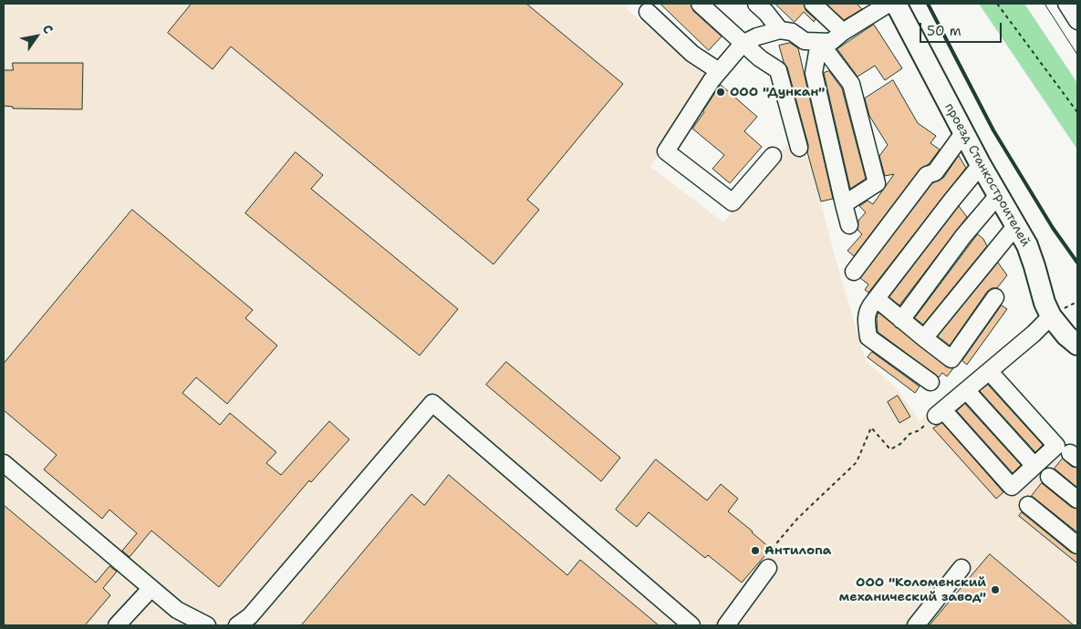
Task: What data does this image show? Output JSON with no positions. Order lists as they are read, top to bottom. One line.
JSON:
{"streets":{"main road":["проезд Станкостроителей"]},"places":["ООО \"Дункан\"","Aнтилопа","ООО \"Коломенский механический завод\""],"scale_bar":"50 m","north":"top right"}
